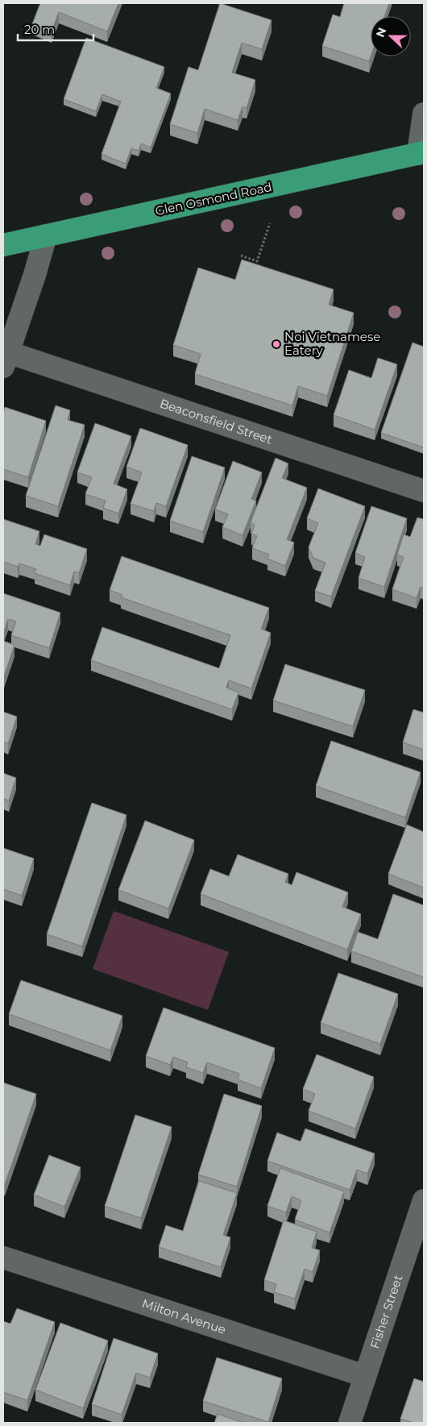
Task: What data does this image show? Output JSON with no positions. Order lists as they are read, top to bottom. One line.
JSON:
{"streets":{"highway":["Glen Osmond Road"],"street":["Beaconsfield Street","Fisher Street","Milton Avenue"]},"crossings":[["Fisher Street","Milton Avenue"]],"places":["Noi Vietnamese Eatery"],"scale_bar":"20 m","north":"left"}
